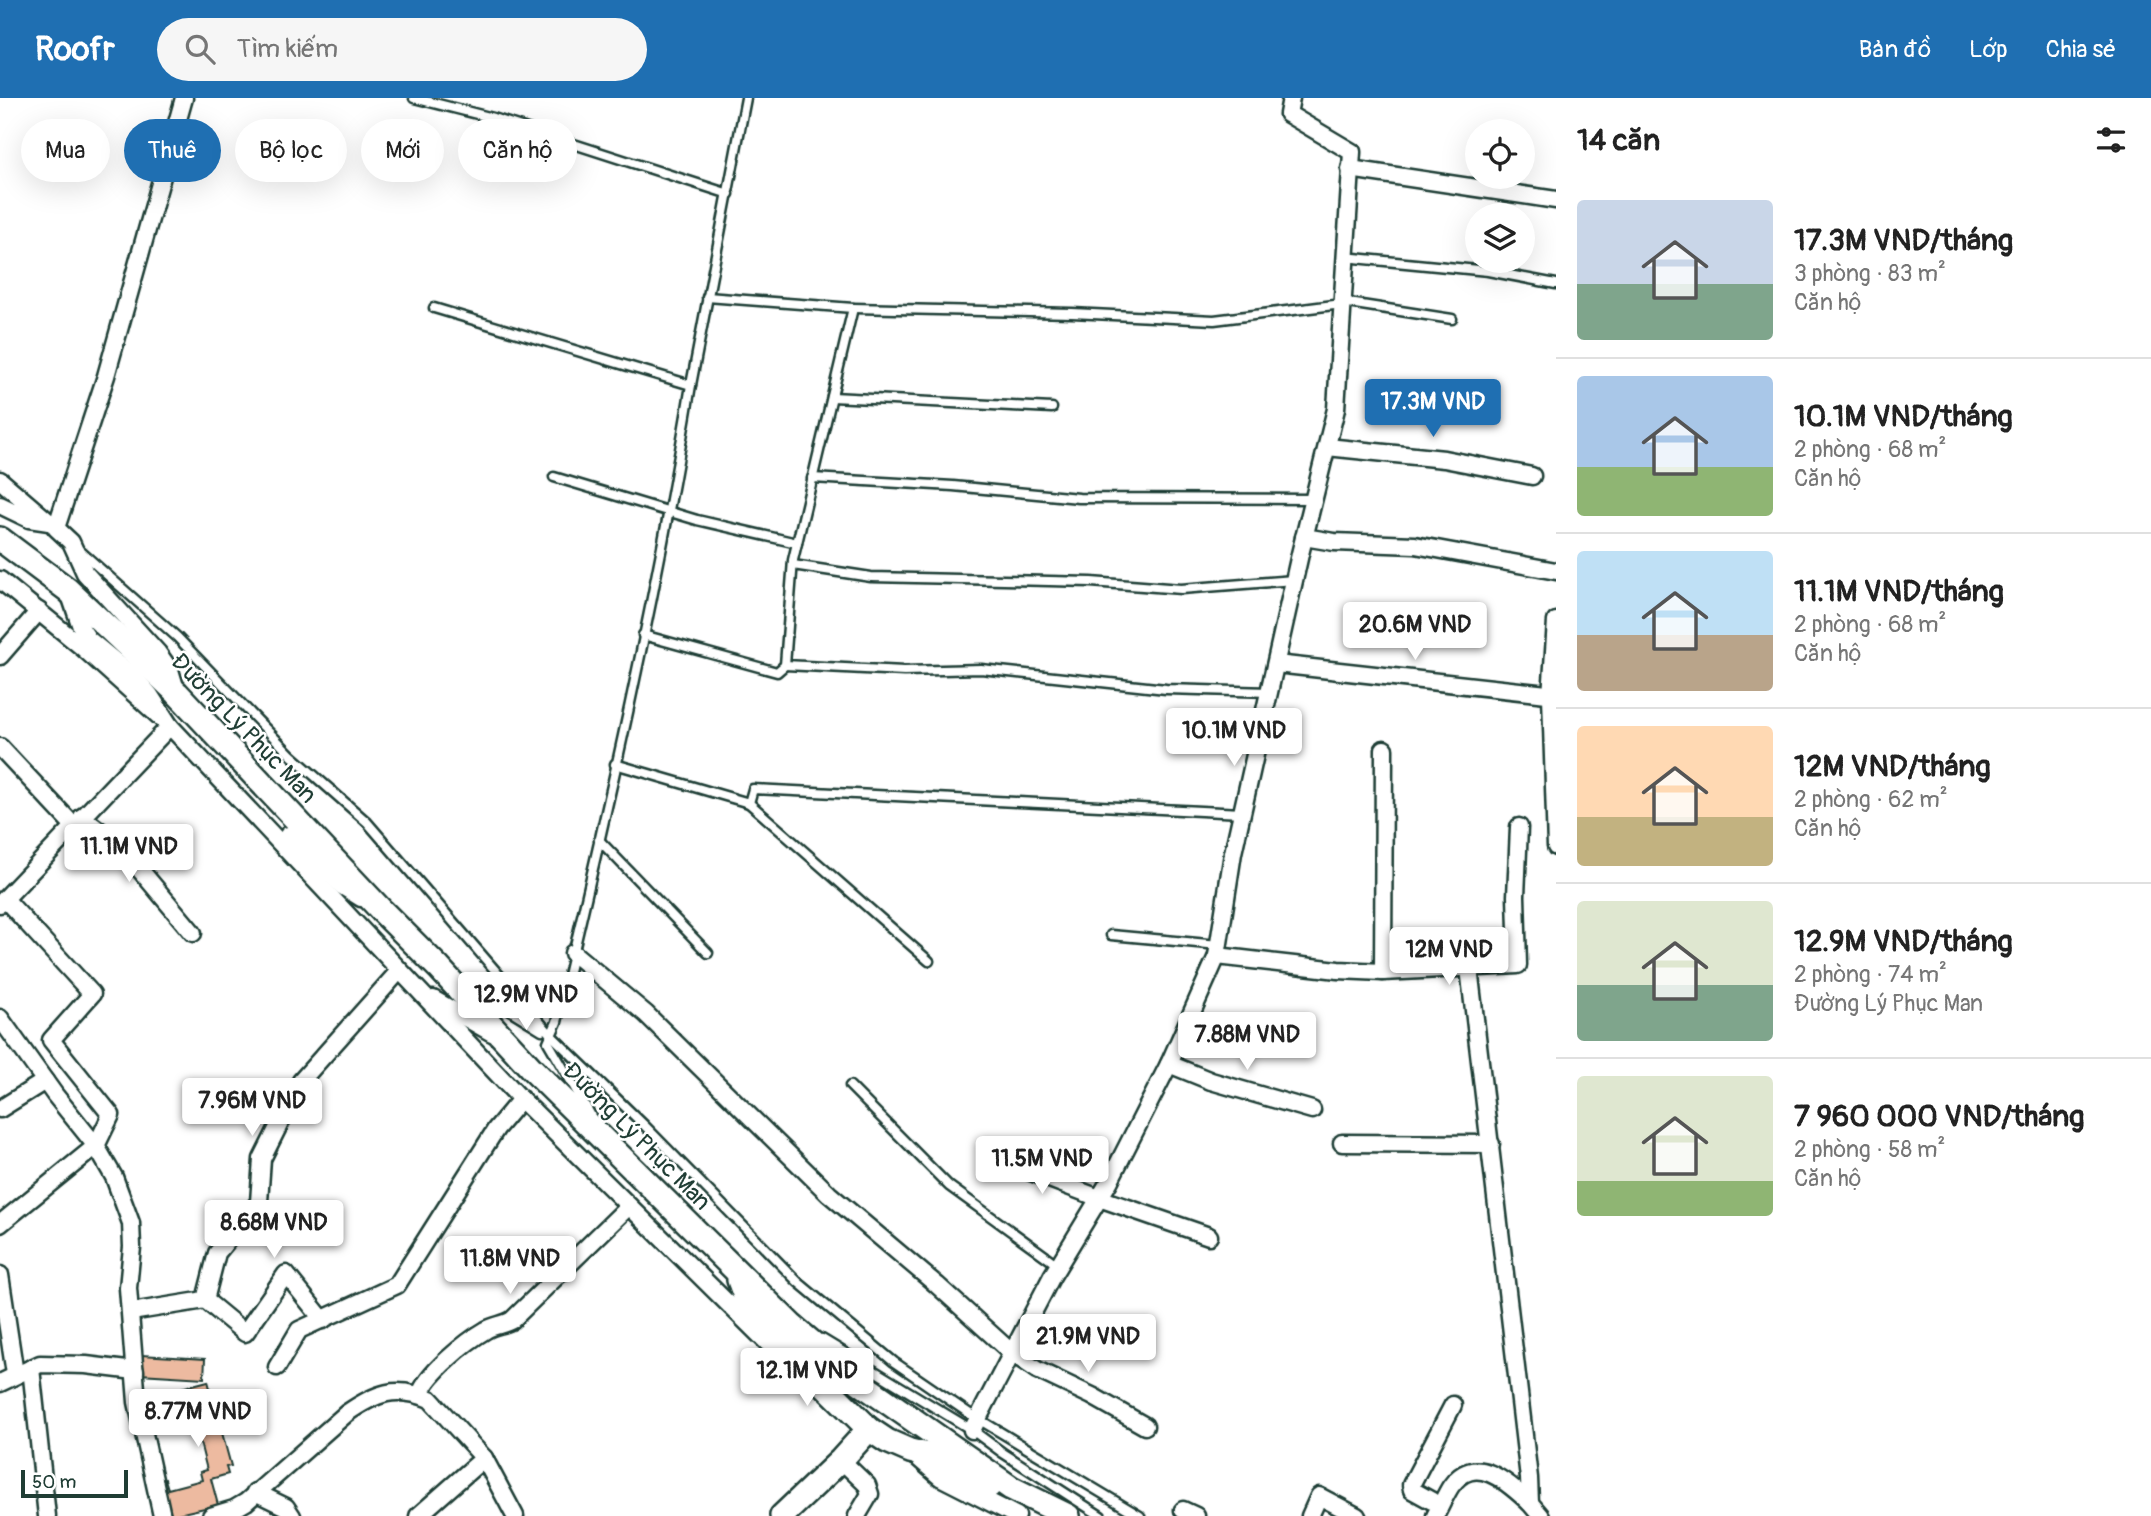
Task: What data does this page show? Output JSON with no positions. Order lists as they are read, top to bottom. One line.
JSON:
{"streets":{"main road":["Đường Lý Phục Man"]},"scale_bar":"50 m","page":{"header":"Roofr","search":"Tìm kiếm","nav":["Bản đồ","Lớp","Chia sẻ"],"heading":"14 căn","chip":["Mua","Thuê","Bộ lọc","Mới","Căn hộ"],"list":[{"name":"17.3M VND/tháng","note":"3 phòng · 83 m² · Căn hộ"},{"name":"10.1M VND/tháng","note":"2 phòng · 68 m² · Căn hộ"},{"name":"11.1M VND/tháng","note":"2 phòng · 68 m² · Căn hộ"},{"name":"12M VND/tháng","note":"2 phòng · 62 m² · Căn hộ"},{"name":"12.9M VND/tháng","note":"2 phòng · 74 m² · Đường Lý Phục Man"},{"name":"7 960 000 VND/tháng","note":"2 phòng · 58 m² · Căn hộ"}],"price":["17.3M VND","20.6M VND","10.1M VND","11.1M VND","12M VND","12.9M VND","7.88M VND","7.96M VND","11.5M VND","8.68M VND","11.8M VND","21.9M VND","12.1M VND","8.77M VND"],"scale":"50 m"}}
